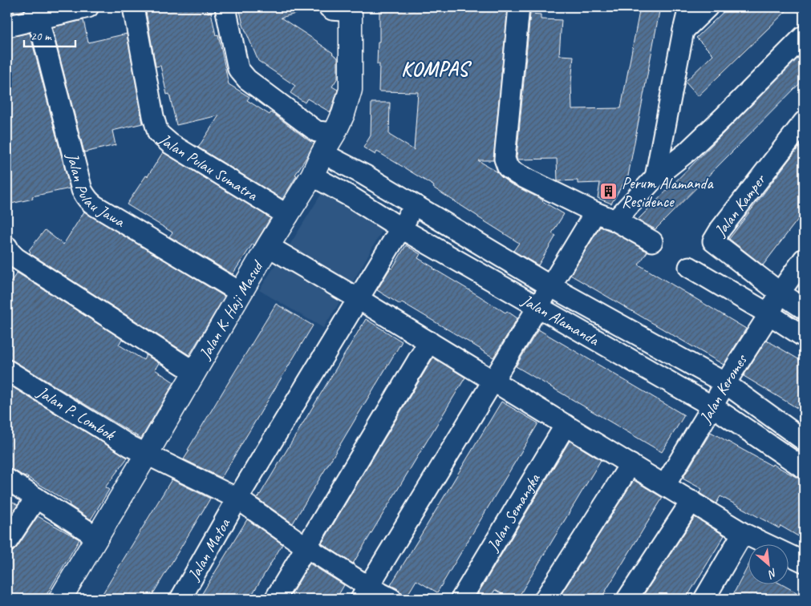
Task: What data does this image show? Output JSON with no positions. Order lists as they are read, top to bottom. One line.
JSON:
{"streets":{"street":["Jalan Pulau Sumatra","Jalan Pulau Jawa","Jalan Kamper","Jalan K. Haji Masud","Jalan Alamanda","Jalan Keromes","Jalan P. Lombok","Jalan Semangka","Jalan Matoa"]},"crossings":[["Jalan Pulau Sumatra","Jalan K. Haji Masud"],["Jalan Pulau Jawa","Jalan K. Haji Masud"],["Jalan Kamper","Jalan Keromes"],["Jalan K. Haji Masud","Jalan Alamanda"],["Jalan K. Haji Masud","Jalan P. Lombok"],["Jalan Alamanda","Jalan Keromes"],["Jalan Alamanda","Jalan Matoa"],["Jalan P. Lombok","Jalan Matoa"]],"districts":["KOMPAS"],"places":{"building":["Perum Alamanda Residence"]},"scale_bar":"20 m","north":"bottom right"}
